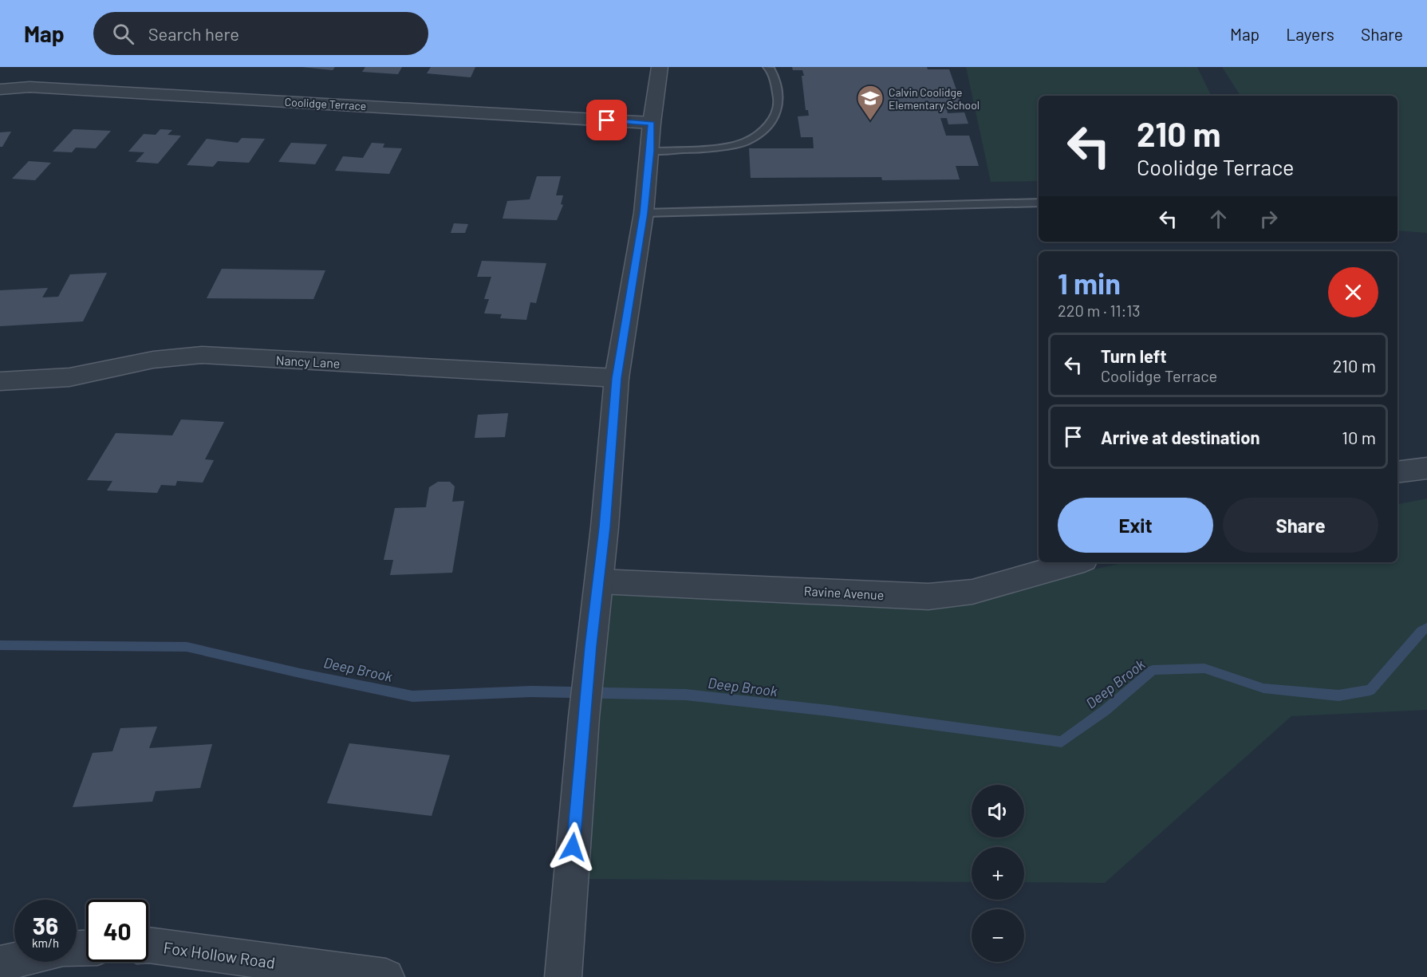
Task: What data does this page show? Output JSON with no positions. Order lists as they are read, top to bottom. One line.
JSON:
{"streets":{"street":["Coolidge Terrace","Nancy Lane","Ravine Avenue","Fox Hollow Road"]},"water":["Deep Brook"],"places":{"school or university":["Calvin Coolidge Elementary School"]},"page":{"header":"Map","search":"Search here","nav":["Map","Layers","Share"],"turn":["210 m","Coolidge Terrace"],"heading":["1 min","220 m · 11:13"],"list":[{"name":"Turn left","note":"Coolidge Terrace","value":"210 m"},{"name":"Arrive at destination","value":"10 m"}],"buttons":["Exit","Share"],"map_buttons":["+","−"],"speed":"36 km/h","limit":"40"}}
